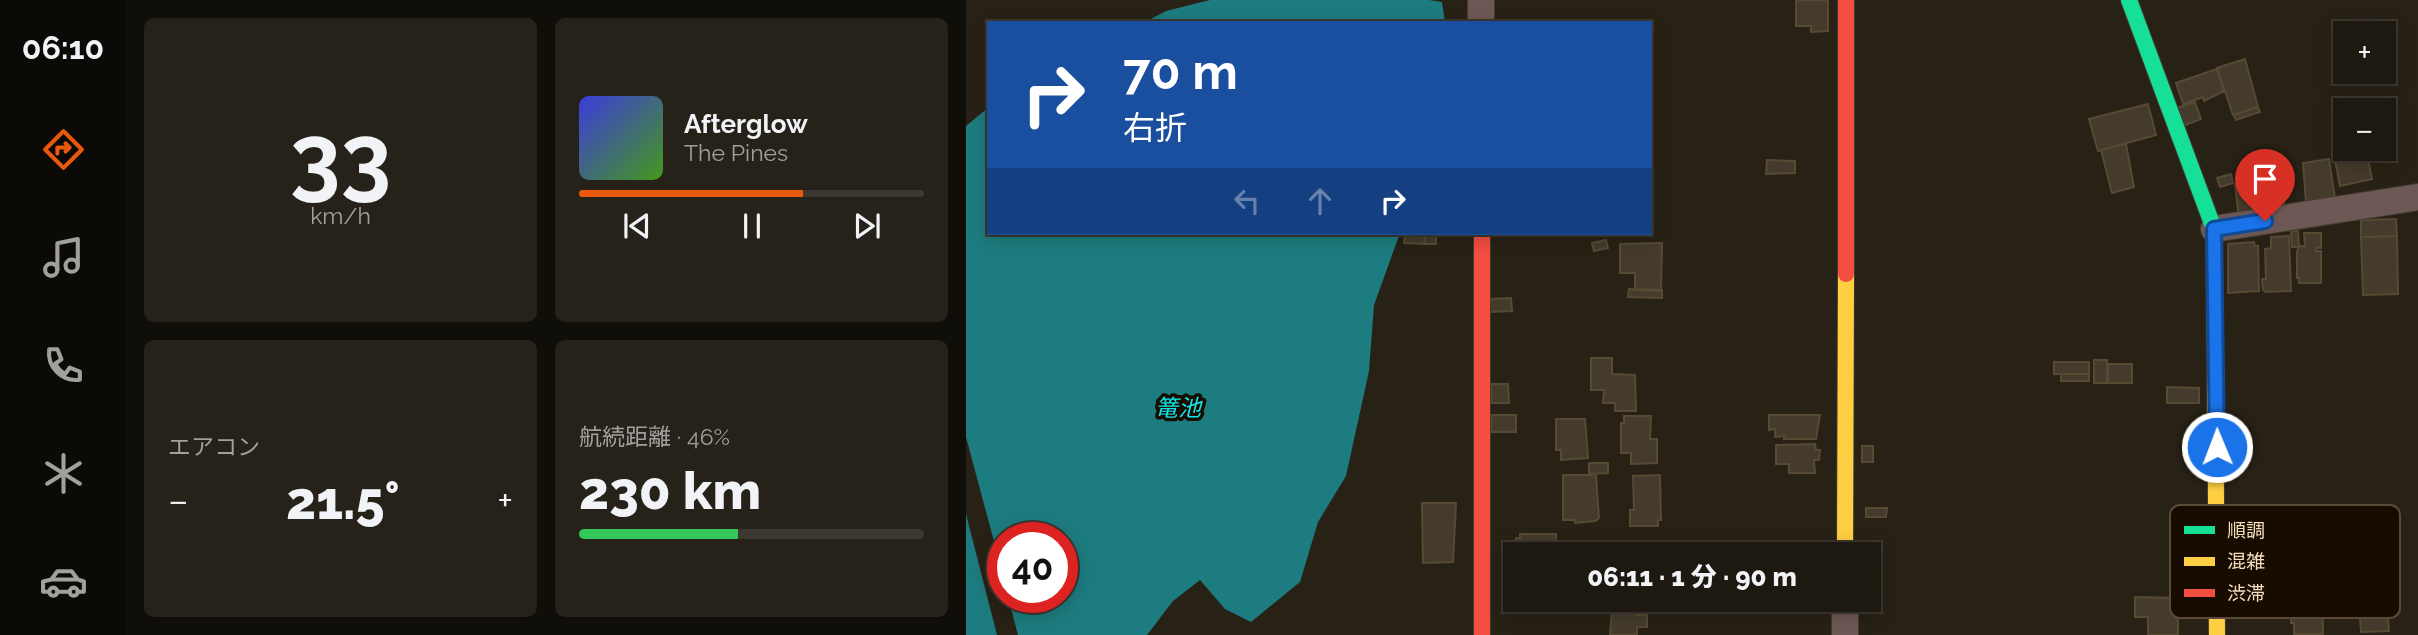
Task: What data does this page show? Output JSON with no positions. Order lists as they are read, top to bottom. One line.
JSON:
{"water":["篭池"],"legend":["順調","混雑","渋滞"],"page":{"tabs":"06:10","tile":[["33","km/h"],"エアコン",["航続距離 · 46%","230 km"]],"map_buttons":["+","−"],"turn":["70 m","右折"],"song":["Afterglow","The Pines"],"heat":["−","21.5°","+"],"limit":"40","trip":"06:11 · 1 分 · 90 m"}}
